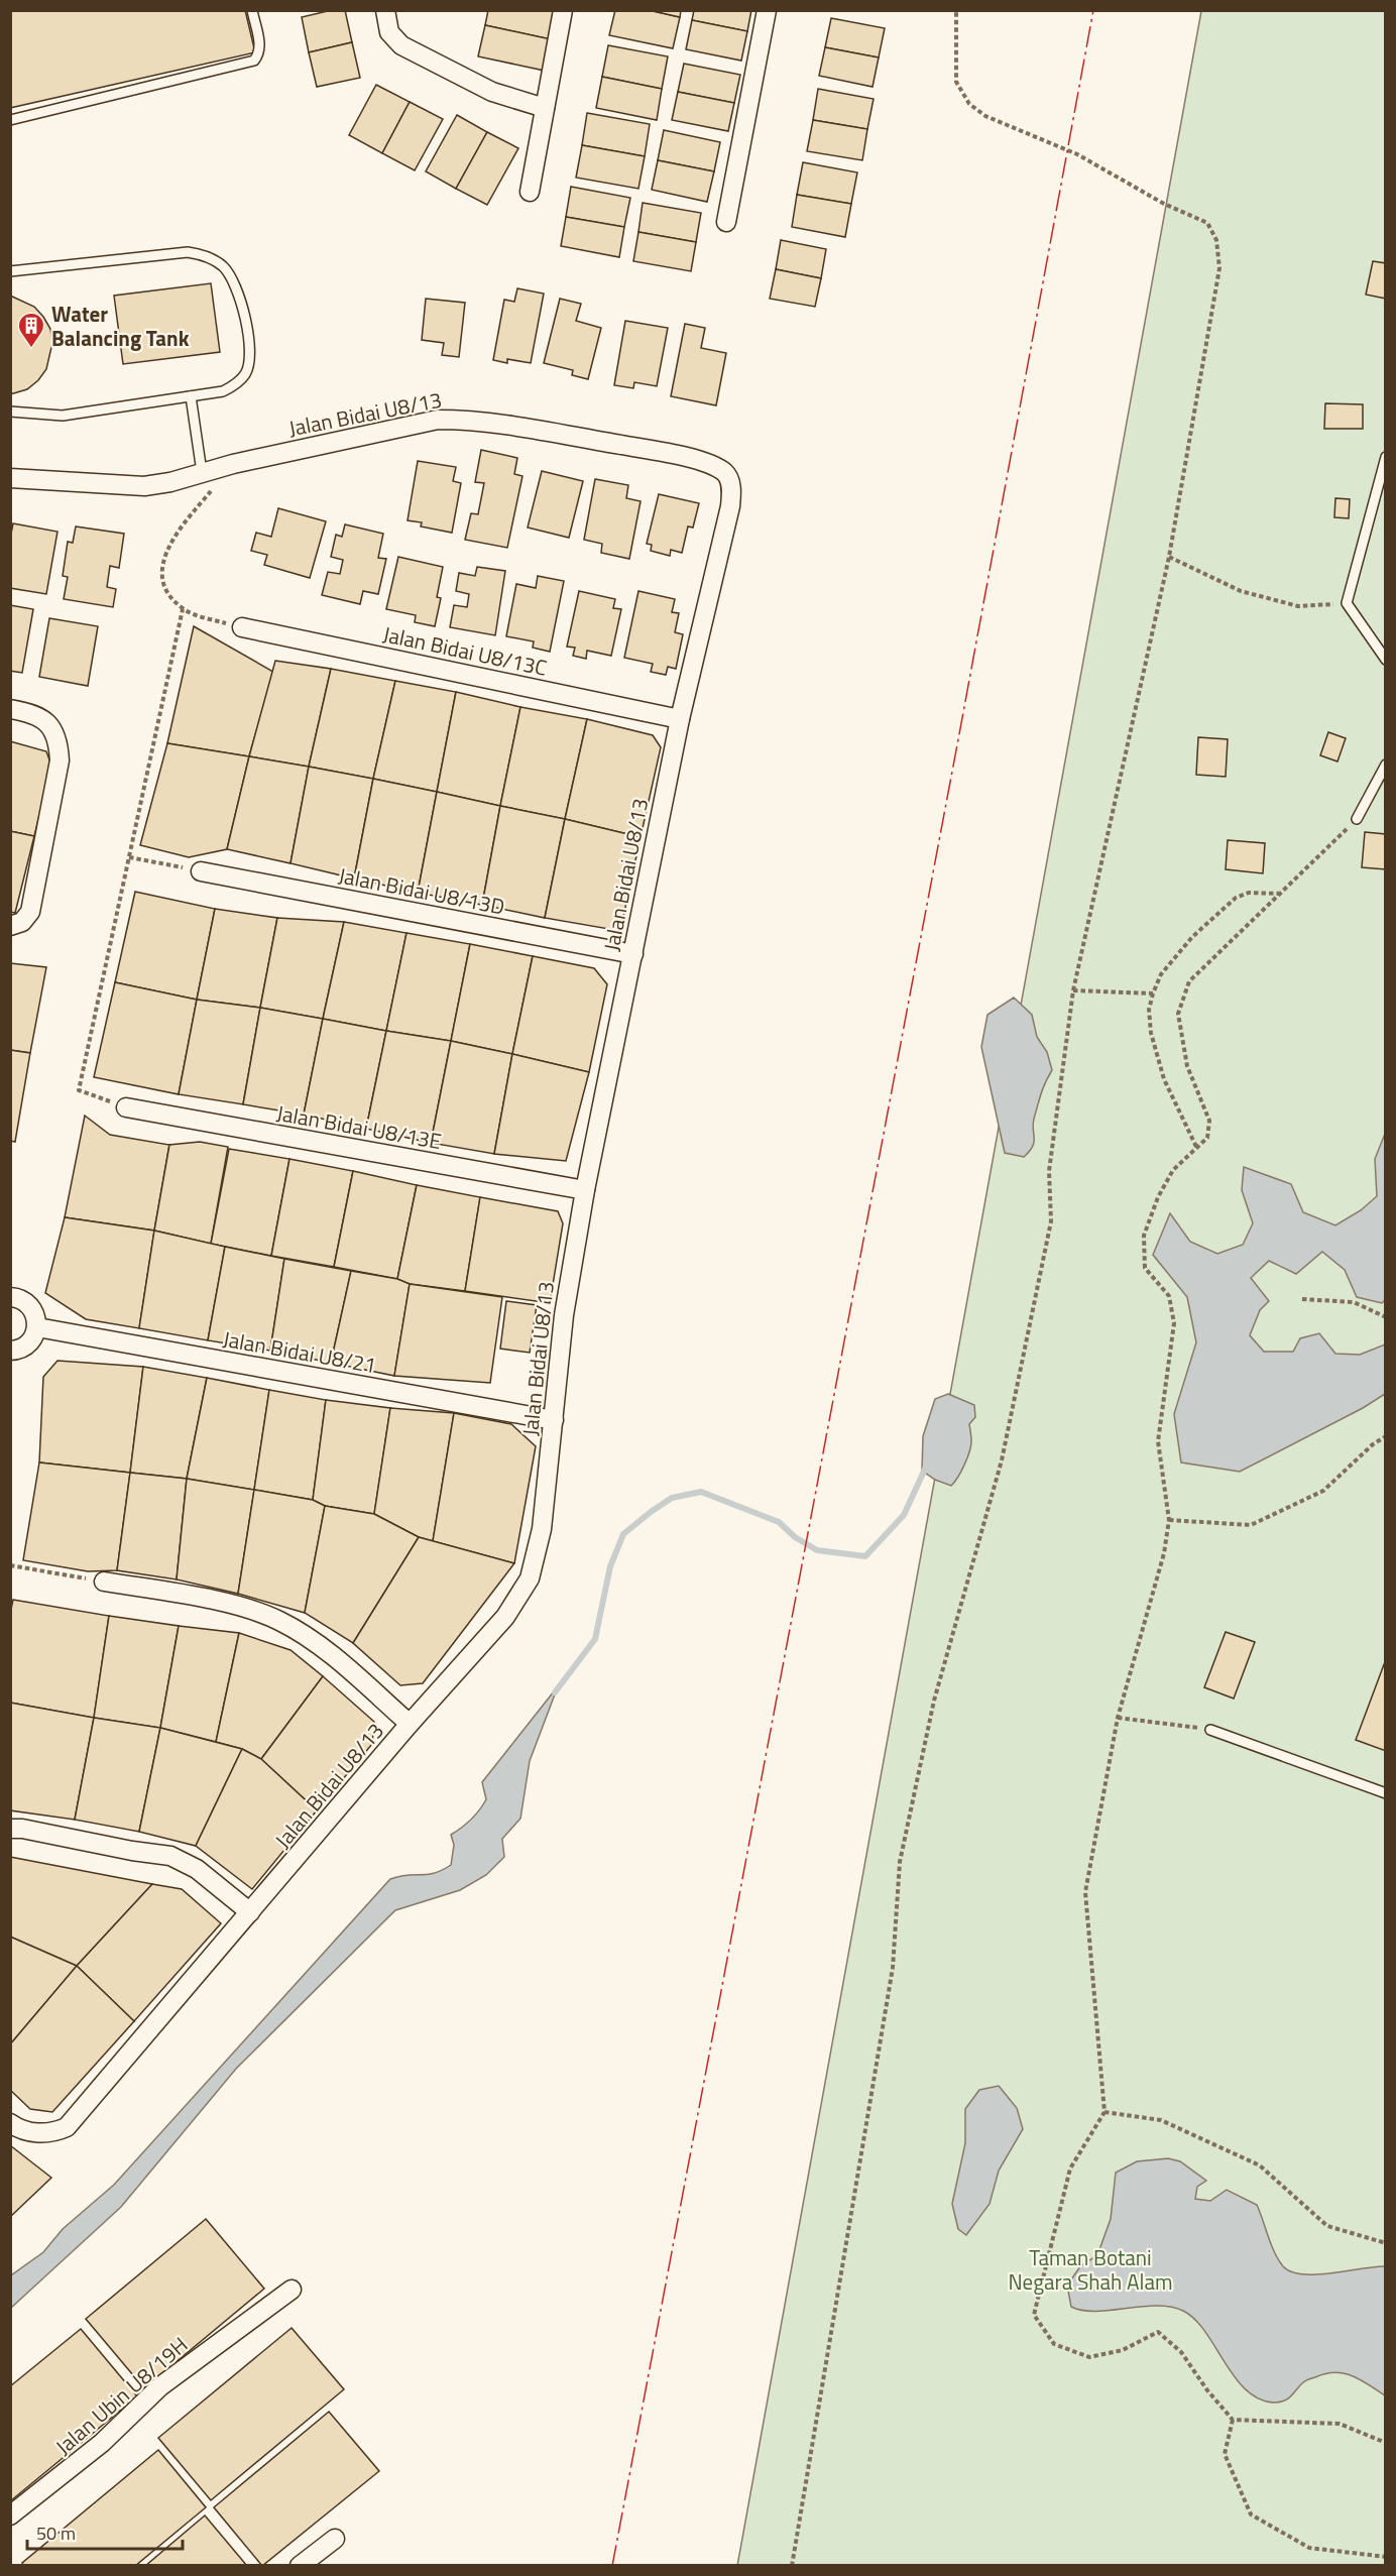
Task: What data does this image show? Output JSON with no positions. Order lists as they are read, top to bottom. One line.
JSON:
{"streets":{"street":["Jalan Bidai U8/13","Jalan Bidai U8/13C","Jalan Bidai U8/13D","Jalan Bidai U8/13E","Jalan Bidai U8/21","Jalan Ubin U8/19H"]},"crossings":[["Jalan Bidai U8/13","Jalan Bidai U8/13C"],["Jalan Bidai U8/13","Jalan Bidai U8/13D"],["Jalan Bidai U8/13","Jalan Bidai U8/13E"],["Jalan Bidai U8/13","Jalan Bidai U8/21"]],"parks":["Taman Botani Negara Shah Alam"],"places":{"building":["Water Balancing Tank"]},"scale_bar":"50 m"}
